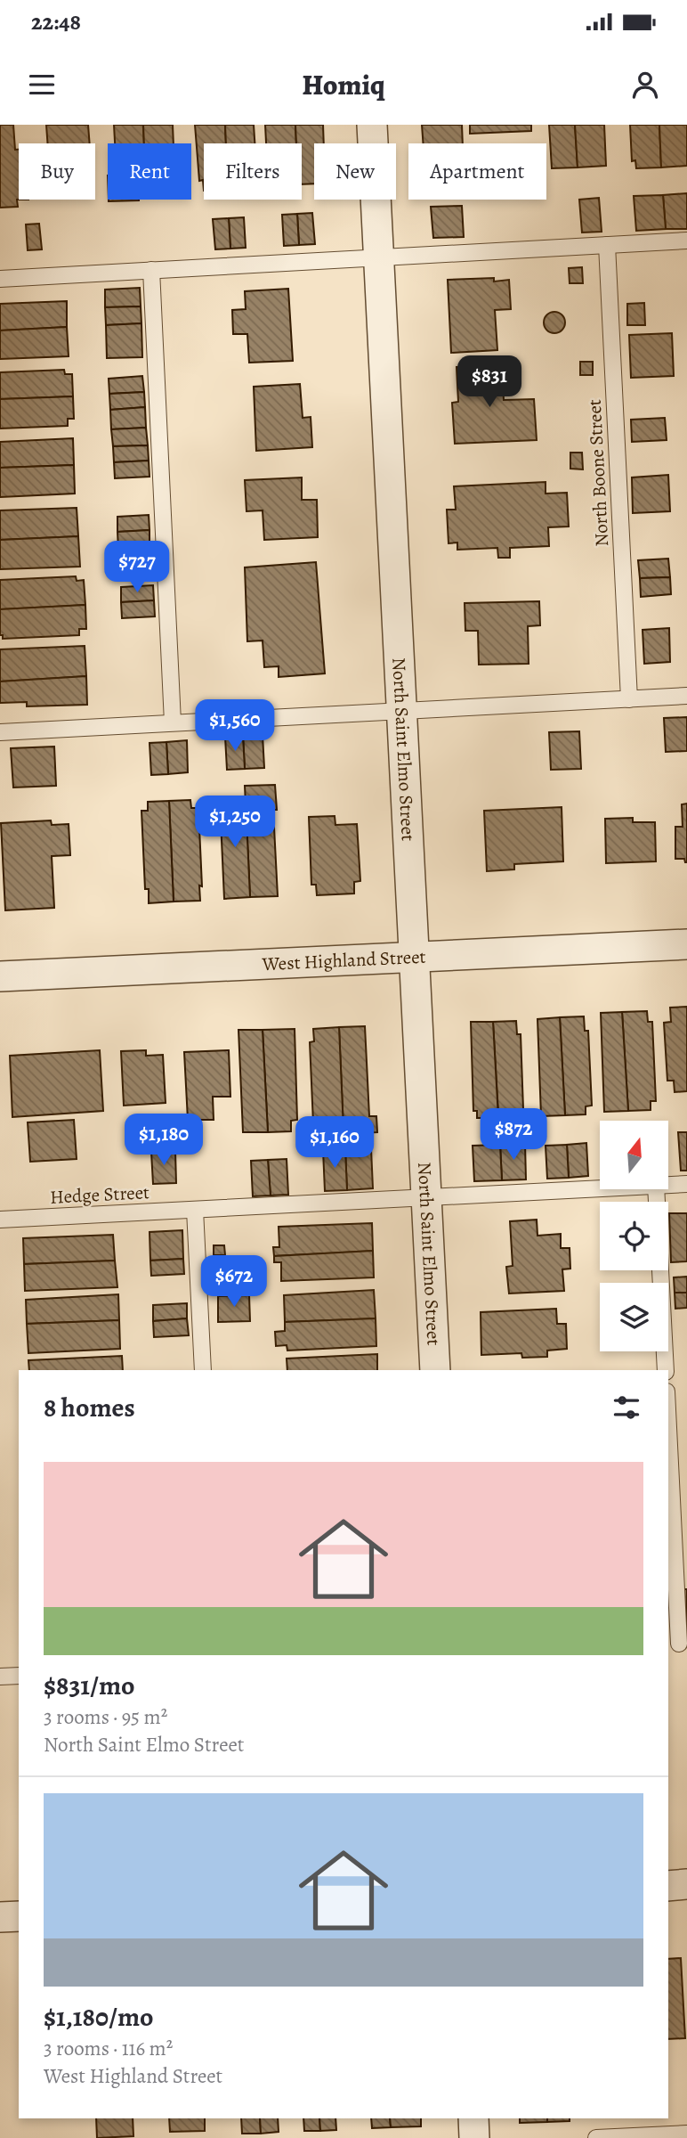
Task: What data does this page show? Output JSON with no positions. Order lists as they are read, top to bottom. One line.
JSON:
{"streets":{"street":["North Saint Elmo Street","West Highland Street"],"lane":["North Boone Street","Hedge Street"]},"crossings":[["North Saint Elmo Street","West Highland Street"],["North Saint Elmo Street","Hedge Street"]],"north":"top","page":{"status":"22:48","header":"Homiq","chip":["Buy","Rent","Filters","New","Apartment"],"price":["$831","$727","$1,560","$1,250","$872","$1,180","$1,160","$672"],"heading":"8 homes","list":[{"name":"$831/mo","note":"3 rooms · 95 m² · North Saint Elmo Street"},{"name":"$1,180/mo","note":"3 rooms · 116 m² · West Highland Street"}]}}
